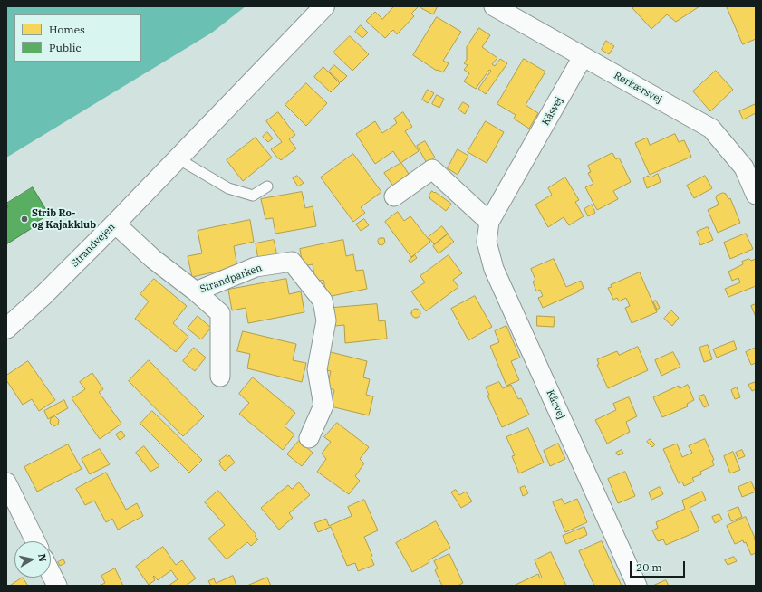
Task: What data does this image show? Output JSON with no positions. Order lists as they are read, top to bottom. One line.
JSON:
{"streets":{"street":["Rørkærsvej","Kåsvej","Strandvejen","Strandparken"]},"crossings":[["Rørkærsvej","Kåsvej"],["Strandvejen","Strandparken"]],"places":["Strib Ro- og Kajakklub"],"legend":["Homes","Public"],"scale_bar":"20 m","north":"right"}
